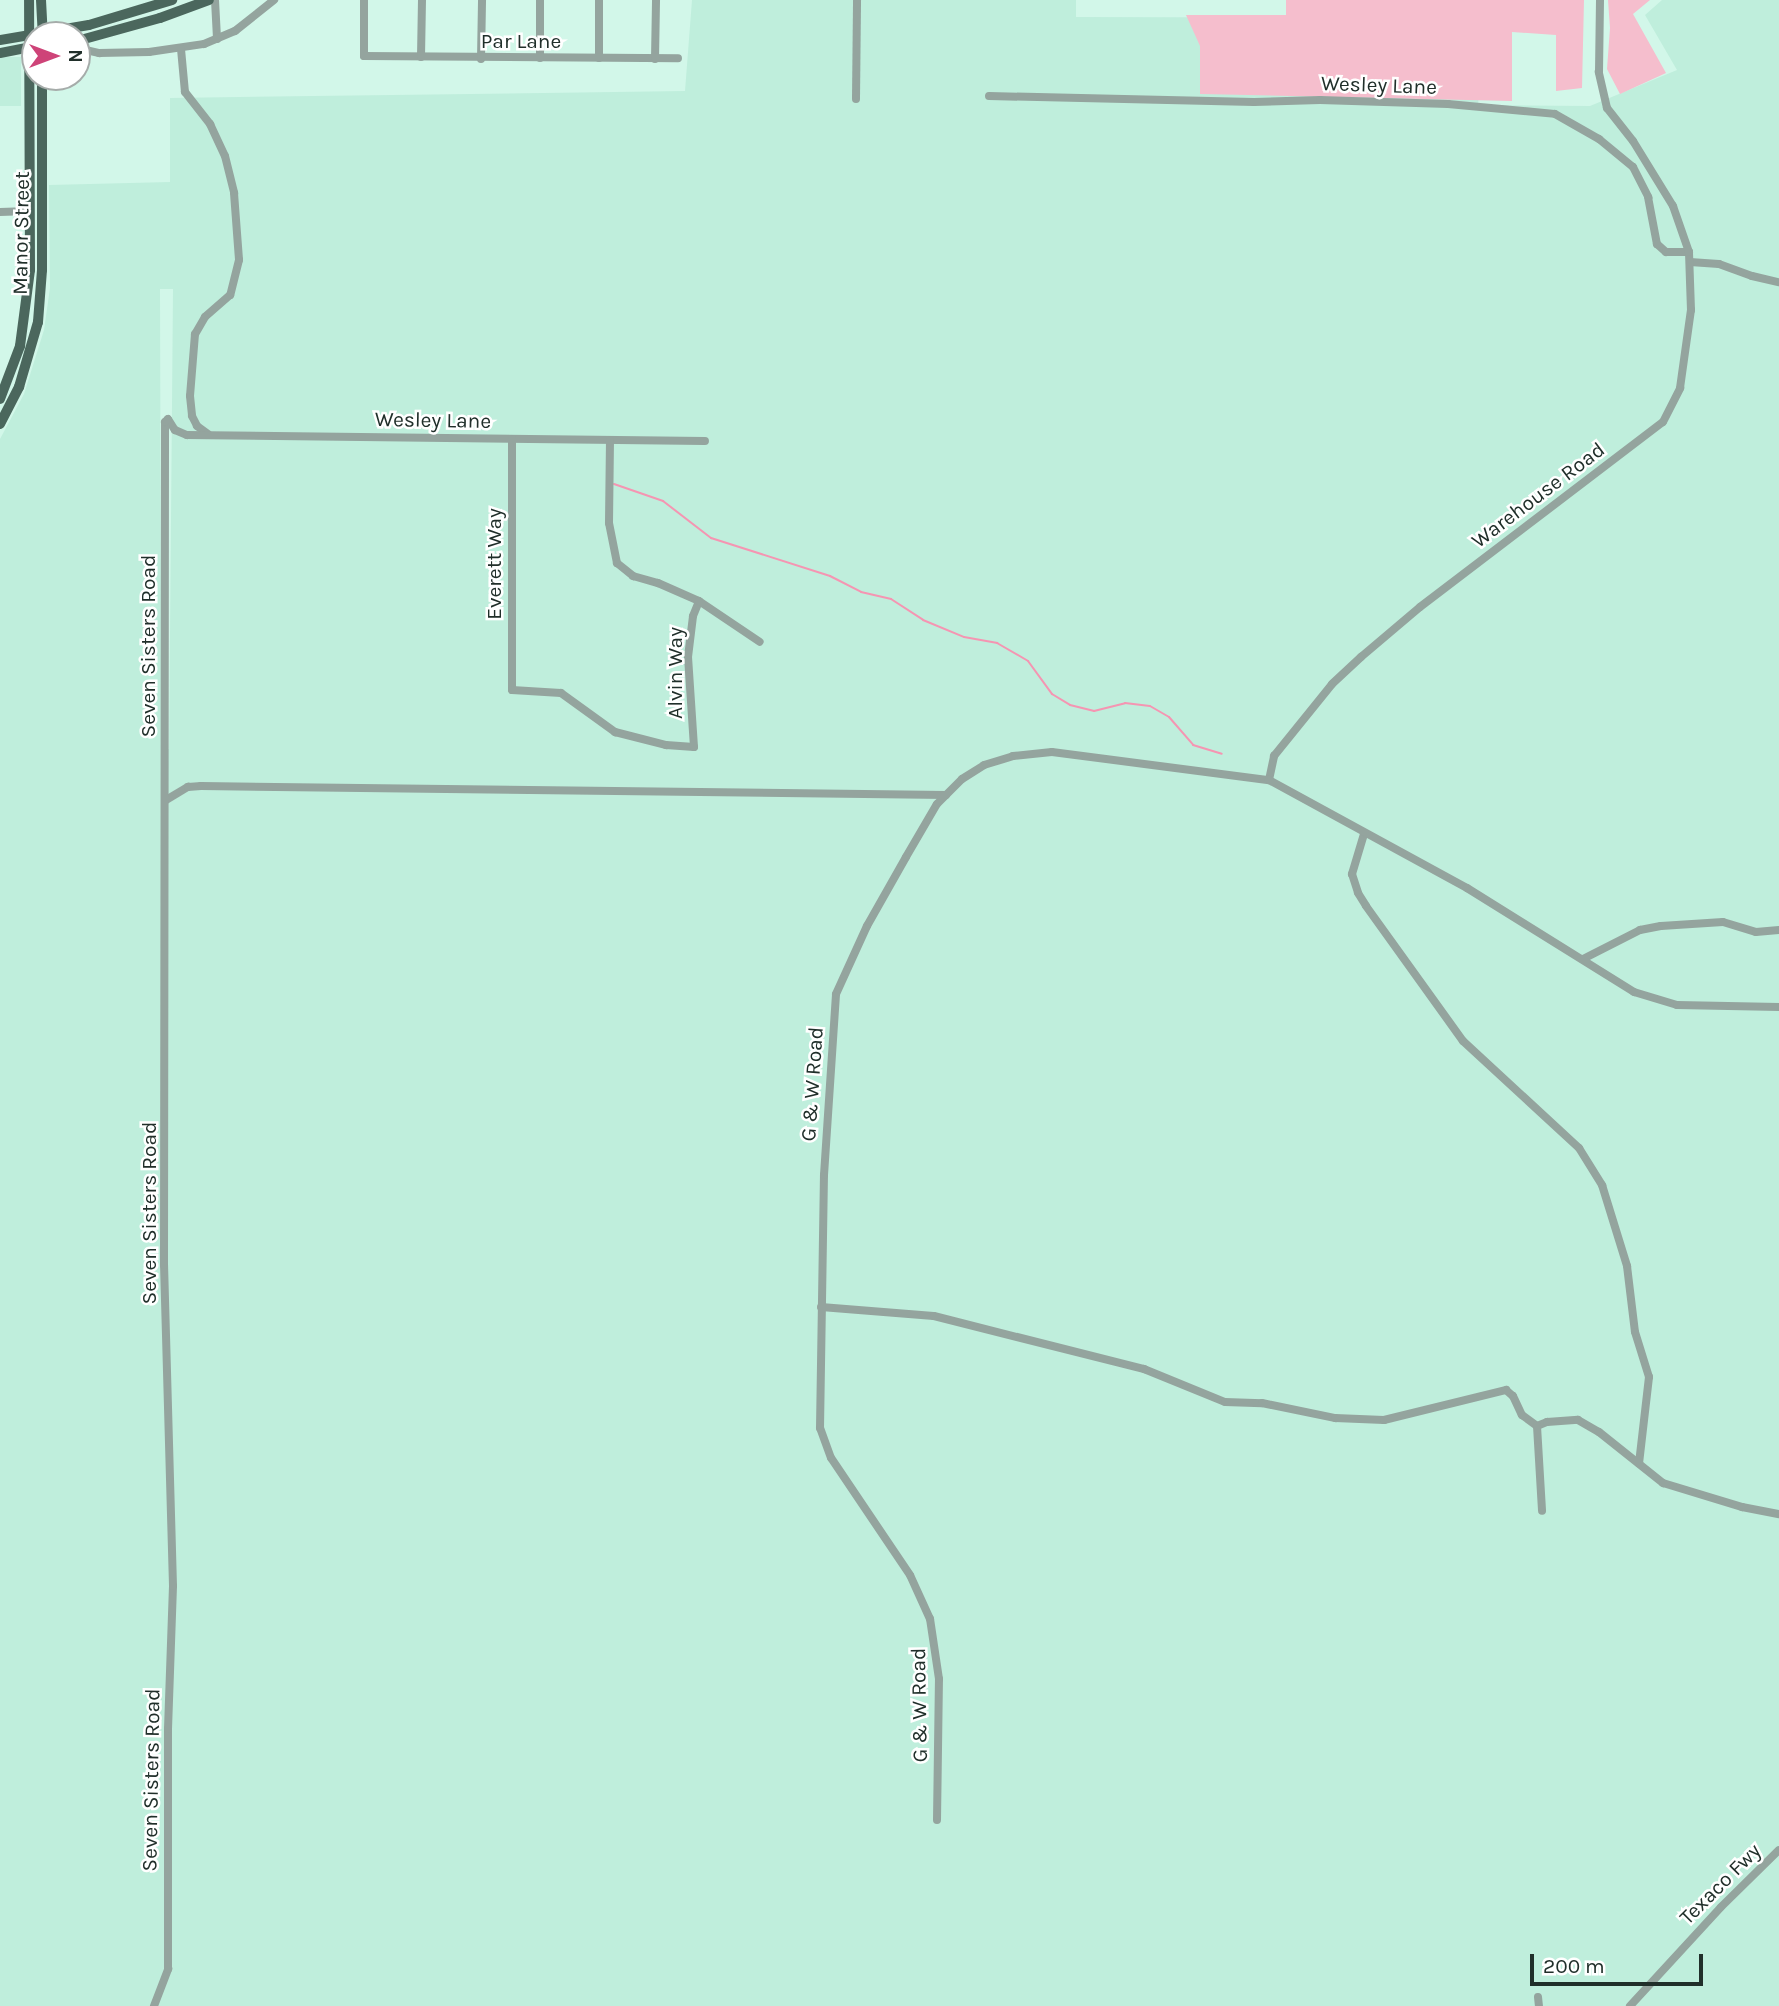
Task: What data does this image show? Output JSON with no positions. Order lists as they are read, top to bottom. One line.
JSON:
{"streets":{"main road":["Manor Street"],"street":["Par Lane","Wesley Lane","Warehouse Road","Everett Way","Seven Sisters Road","Alvin Way","G & W Road","Texaco Fwy"]},"crossings":[["Wesley Lane","Warehouse Road"],["Wesley Lane","Everett Way"],["Wesley Lane","Seven Sisters Road"],["Warehouse Road","G & W Road"],["Everett Way","Alvin Way"]],"scale_bar":"200 m","north":"right"}
